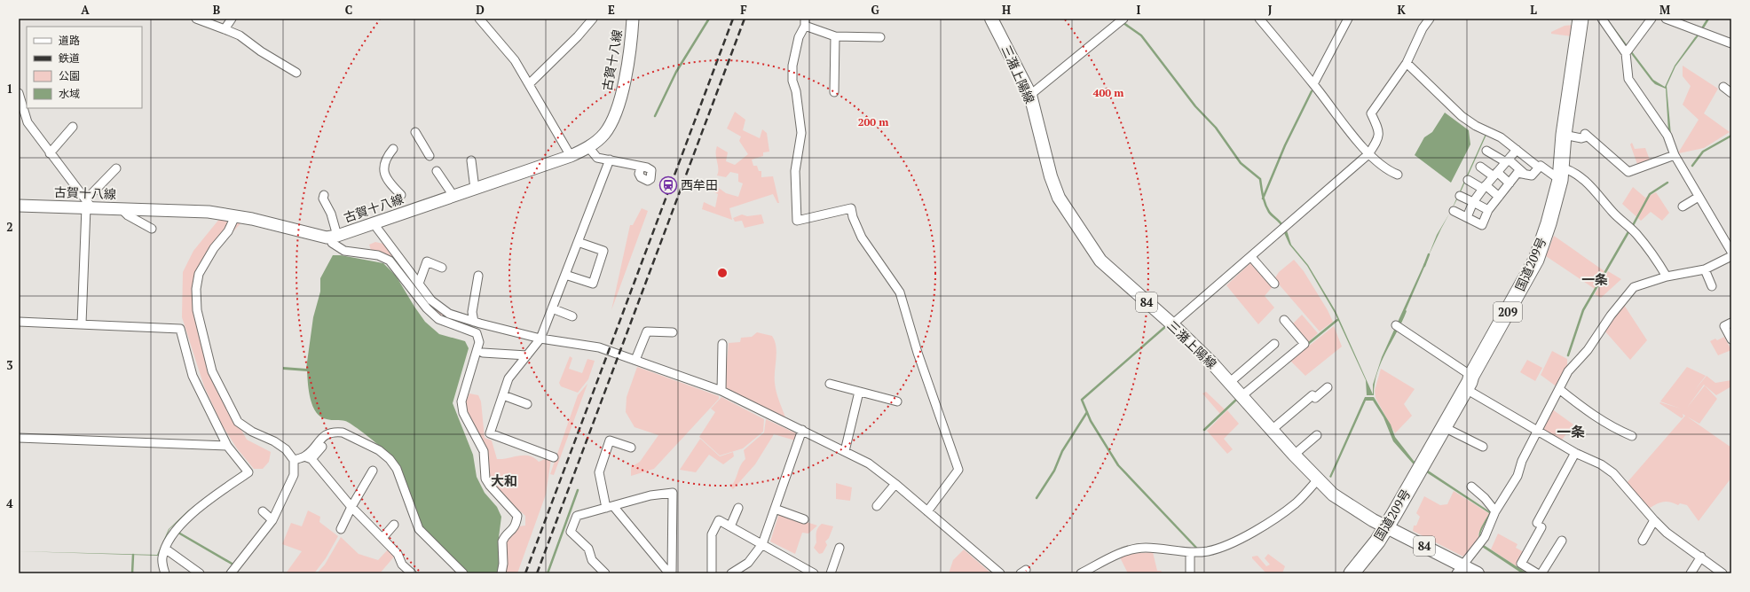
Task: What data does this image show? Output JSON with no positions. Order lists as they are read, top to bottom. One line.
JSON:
{"streets":{"highway":["国道209号","209"],"main road":["古賀十八線","三潴上陽線","84"]},"crossings":[["三潴上陽線","国道209号"]],"districts":["一条","一条","大和"],"places":{"station":["西牟田"]},"legend":["道路","鉄道","公園","水域"],"grid":{"columns":["A","B","C","D","E","F","G","H","I","J","K","L","M"],"rows":["1","2","3","4"]},"rings":["400 m","200 m"]}
